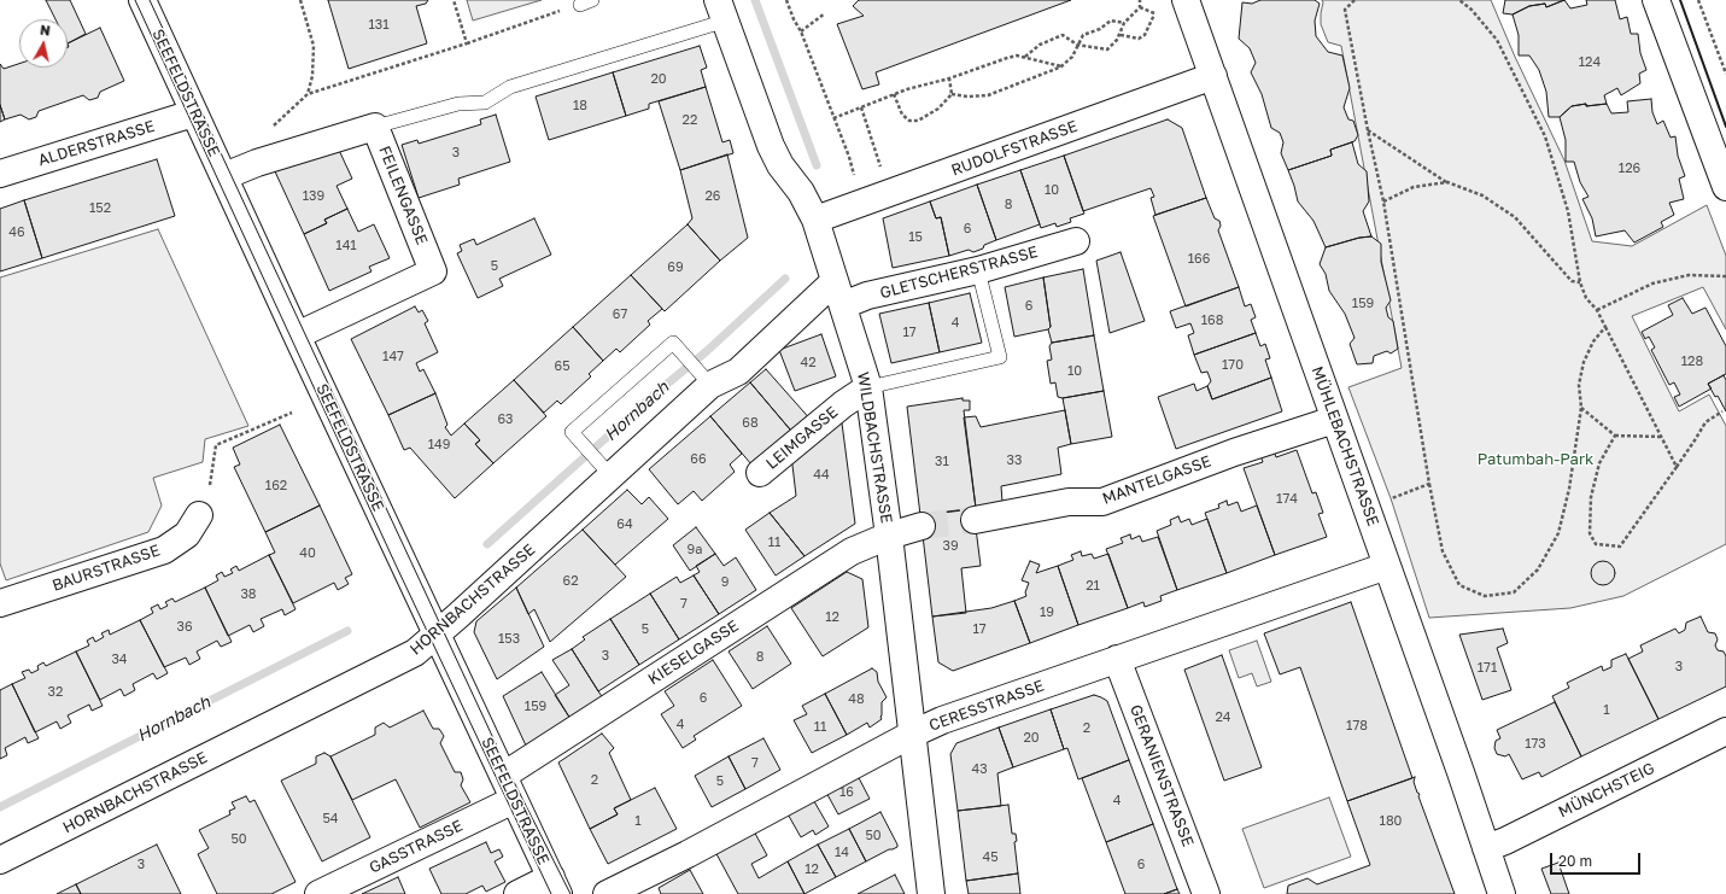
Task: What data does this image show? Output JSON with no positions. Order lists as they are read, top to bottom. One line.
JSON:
{"streets":{"street":["SEEFELDSTRASSE","ALDERSTRASSE","RUDOLFSTRASSE","FEILENGASSE","GLETSCHERSTRASSE","LEIMGASSE","MÜHLEBACHSTRASSE","WILDBACHSTRASSE","MANTELGASSE","BAURSTRASSE","HORNBACHSTRASSE","KIESELGASSE","CERESSTRASSE","GERANIENSTRASSE","MÜNCHSTEIG","GASSTRASSE"]},"crossings":[["SEEFELDSTRASSE","ALDERSTRASSE"],["SEEFELDSTRASSE","FEILENGASSE"],["SEEFELDSTRASSE","HORNBACHSTRASSE"],["SEEFELDSTRASSE","KIESELGASSE"],["SEEFELDSTRASSE","GASSTRASSE"],["RUDOLFSTRASSE","MÜHLEBACHSTRASSE"],["RUDOLFSTRASSE","WILDBACHSTRASSE"],["GLETSCHERSTRASSE","WILDBACHSTRASSE"],["LEIMGASSE","WILDBACHSTRASSE"],["MÜHLEBACHSTRASSE","MANTELGASSE"],["MÜHLEBACHSTRASSE","CERESSTRASSE"],["MÜHLEBACHSTRASSE","MÜNCHSTEIG"],["WILDBACHSTRASSE","HORNBACHSTRASSE"],["WILDBACHSTRASSE","KIESELGASSE"],["WILDBACHSTRASSE","CERESSTRASSE"],["CERESSTRASSE","GERANIENSTRASSE"]],"water":["Hornbach"],"parks":["Patumbah-Park"],"house_numbers":["131","124","20","18","22","3","126","10","139","26","8","152","6","46","15","141","166","5","69","159","6","67","168","4","17","147","128","42","170","65","10","63","68","149","66","33","31","44","162","174","64","11","39","9a","40","62","9","21","38","7","19","12","36","5","17","153","3","8","34","3","171","32","6","48","159","1","24","4","178","11","2","20","173","7","43","2","5","16","4","54","1","180","50","50","14","45","3","6","12"],"scale_bar":"20 m","north":"top"}
